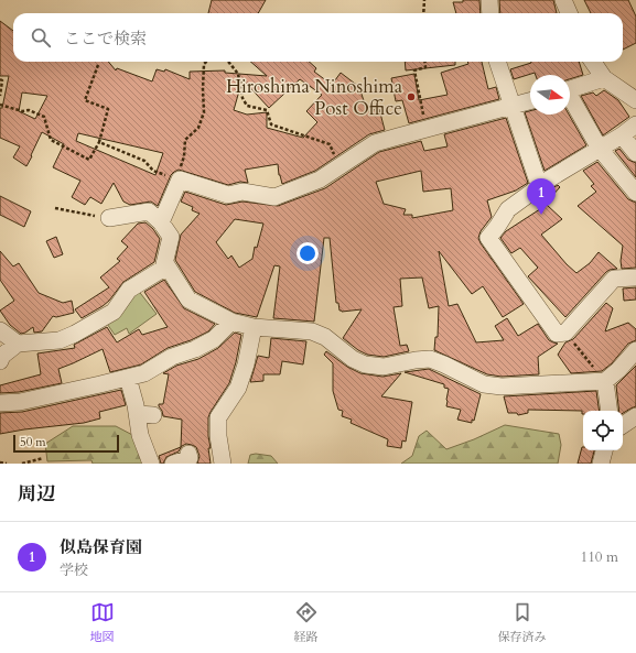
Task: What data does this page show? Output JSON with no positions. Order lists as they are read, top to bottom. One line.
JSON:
{"places":["Hiroshima Ninoshima Post Office"],"scale_bar":"50 m","north":"right","page":{"search":"ここで検索","pins":"1","scale":"50 m","heading":"周辺","list":[{"mark":"1","name":"似島保育園","note":"学校","value":"110 m"}],"nav":["地図","経路","保存済み"]}}
